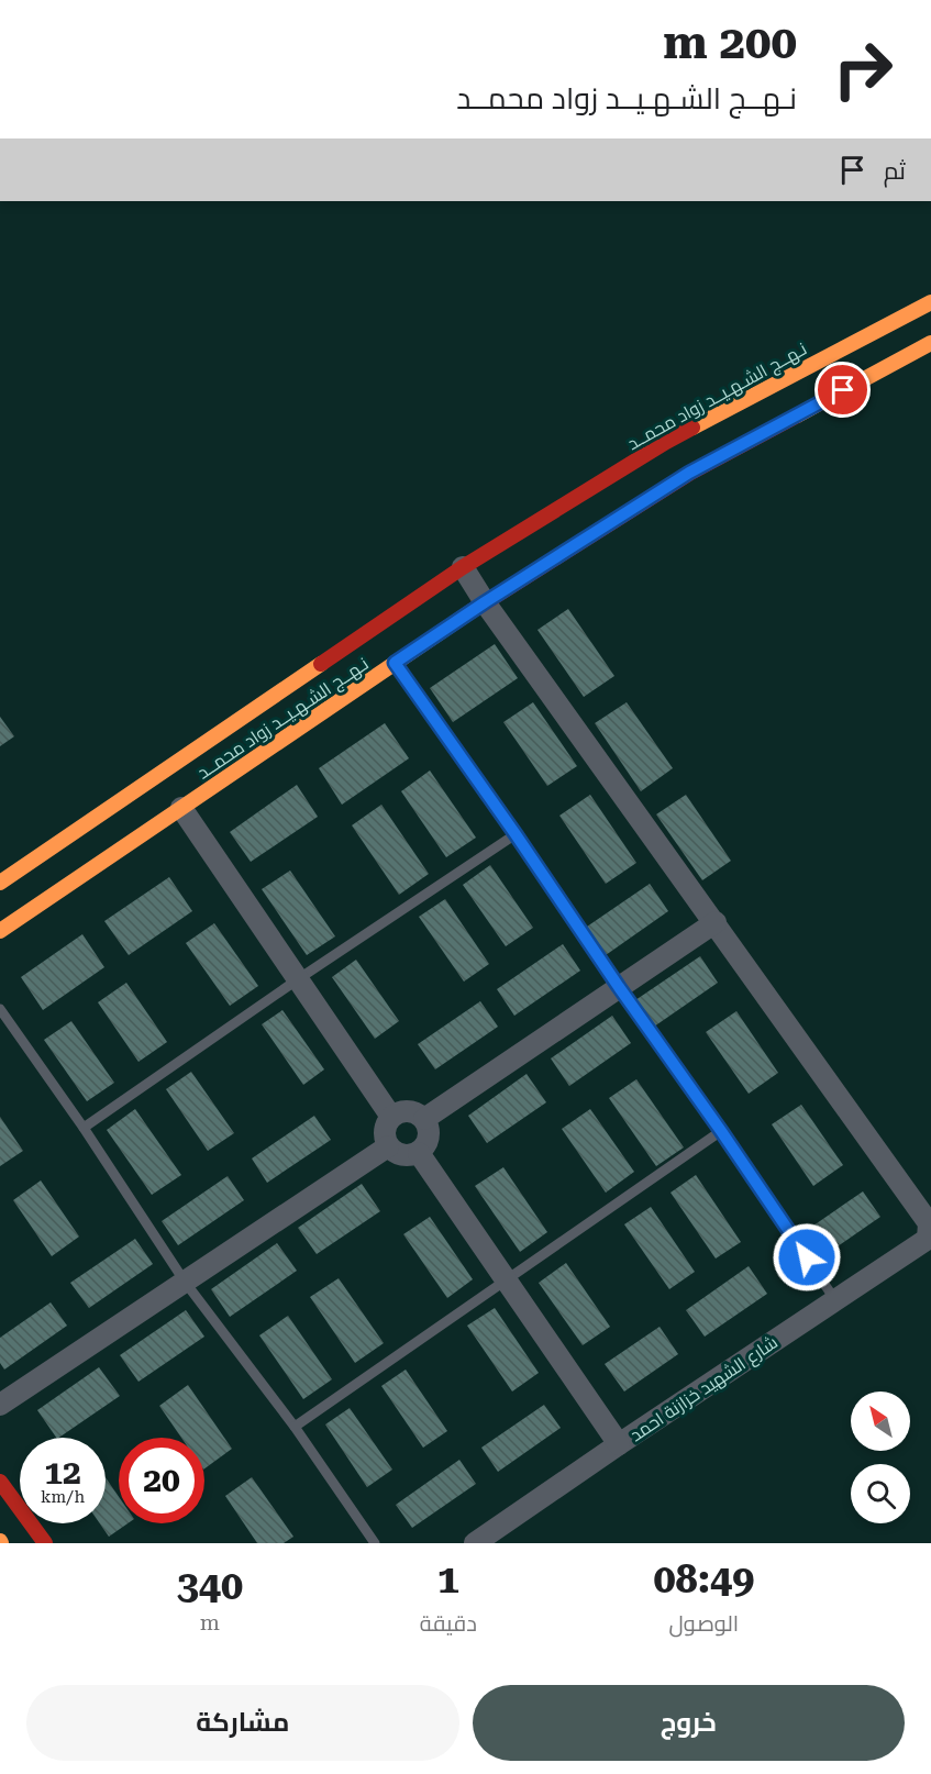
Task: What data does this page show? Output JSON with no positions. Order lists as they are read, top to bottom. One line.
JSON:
{"streets":{"main road":["نـهــج الشـهـيــد زواد محمــد"],"street":["شارع الشهيد خزازنة احمد"]},"north":"top left","page":{"turn":["200 m","نـهــج الشـهـيــد زواد محمــد"],"then":"ثم","speed":"12 km/h","limit":"20","eta":["08:49","الوصول","1","دقيقة","340","m"],"buttons":["خروج","مشاركة"]}}
